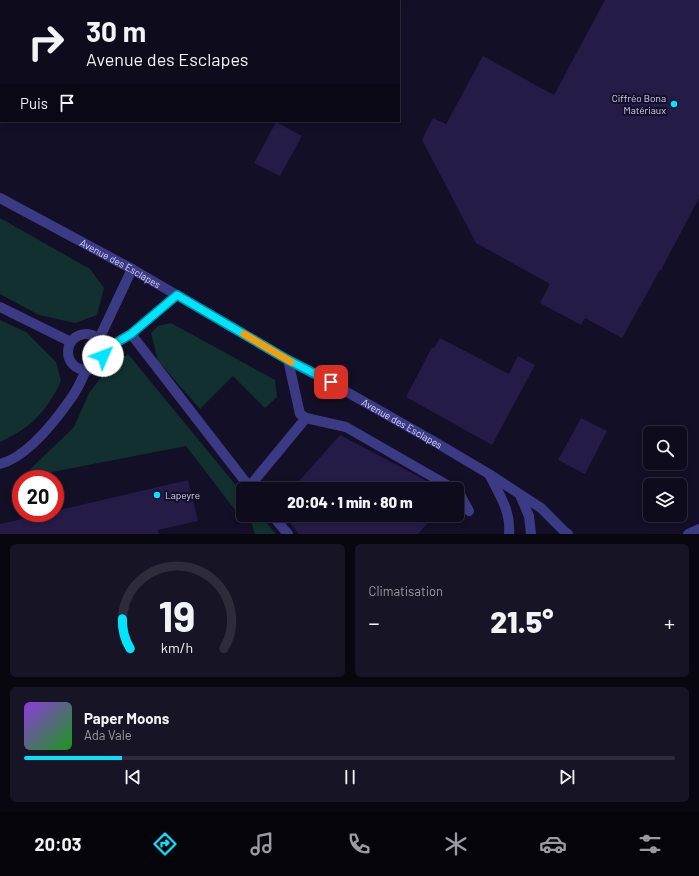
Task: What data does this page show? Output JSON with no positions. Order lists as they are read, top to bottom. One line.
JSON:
{"streets":{"lane":["Avenue des Esclapes"]},"places":["Ciffréo Bona Matériaux","Lapeyre"],"page":{"turn":["30 m","Avenue des Esclapes"],"then":"Puis","limit":"20","trip":"20:04 · 1 min · 80 m","tile":"Climatisation","heat":["−","21.5°","+"],"song":["Paper Moons","Ada Vale"],"tabs":"20:03","gauge":["19","km/h"]}}
